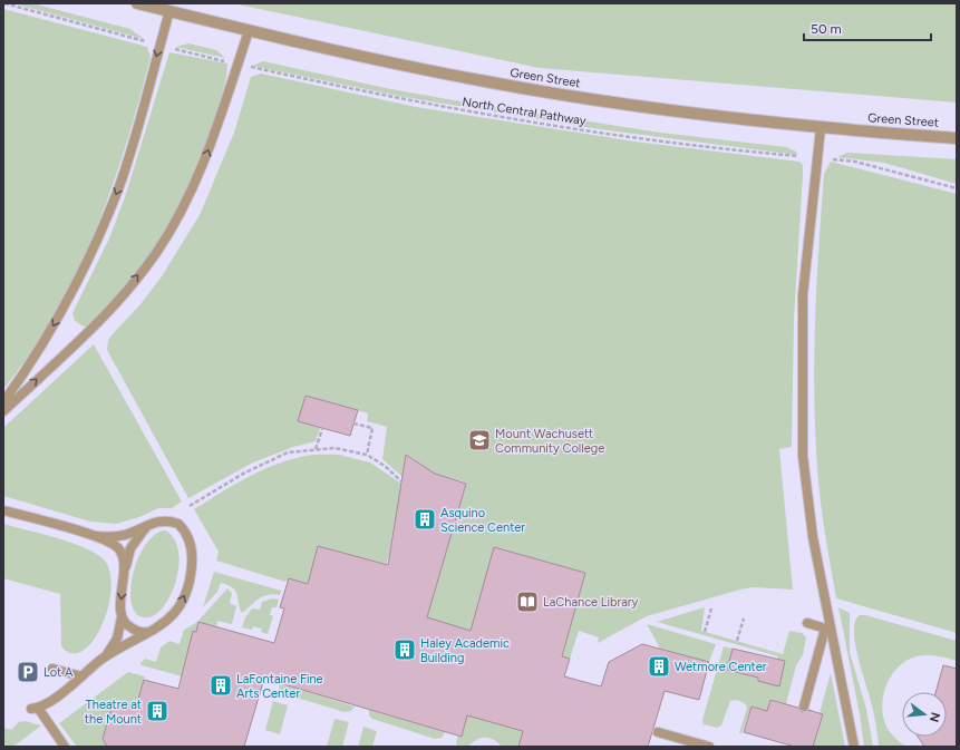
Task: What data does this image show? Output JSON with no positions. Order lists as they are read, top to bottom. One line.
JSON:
{"streets":{"street":["Green Street"],"path":["North Central Pathway"]},"places":{"school or university":["Mount Wachusett Community College"],"building":["Asquino Science Center","Haley Academic Building","Wetmore Center","LaFontaine Fine Arts Center","Theatre at the Mount"],"library":["LaChance Library"],"parking":["Lot A"]},"scale_bar":"50 m","north":"right"}
